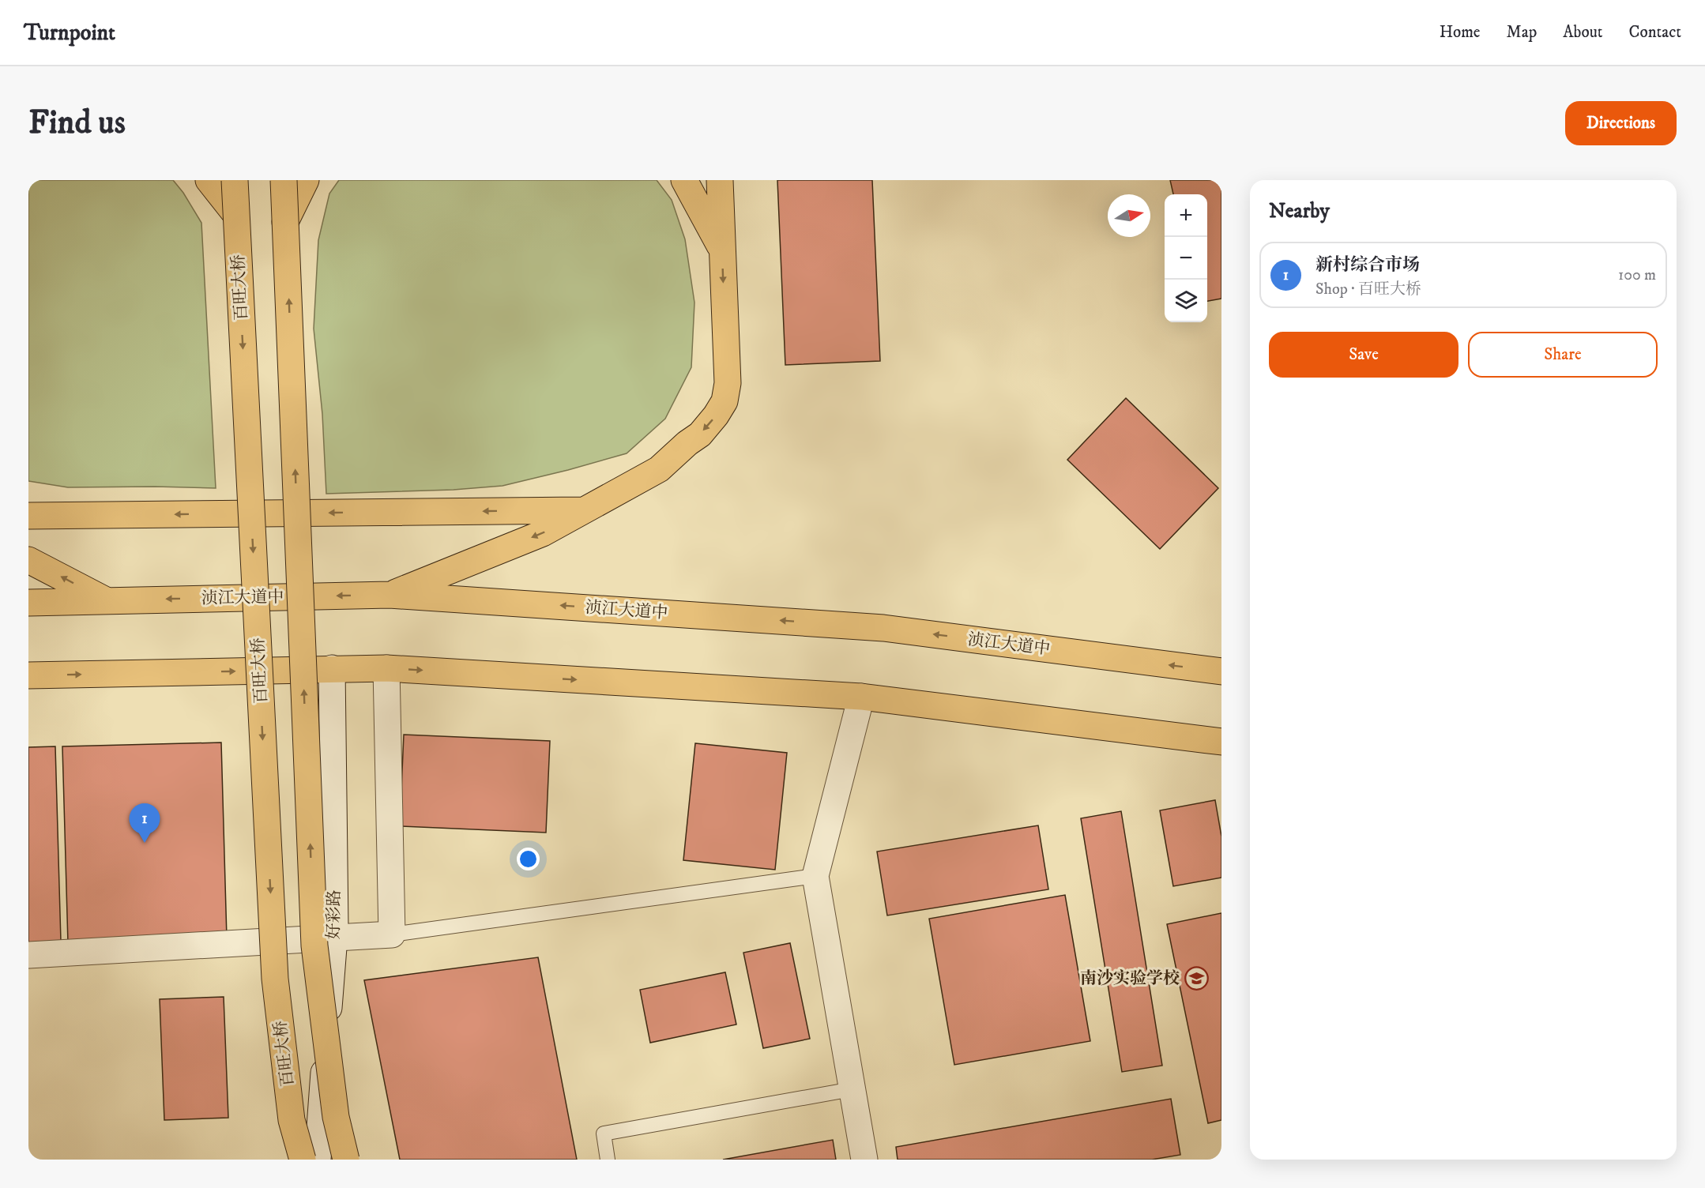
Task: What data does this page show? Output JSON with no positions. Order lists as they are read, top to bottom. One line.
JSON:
{"streets":{"main road":["百旺大桥","浈江大道中"],"street":["好彩路"]},"places":{"school or university":["南沙实验学校"]},"north":"right","page":{"header":"Turnpoint","nav":["Home","Map","About","Contact"],"buttons":["Directions",["Save","Share"]],"title":"Find us","heading":"Nearby","map_buttons":["+","−"],"list":[{"mark":"1","name":"新村综合市场","note":"Shop · 百旺大桥","value":"100 m"}],"pins":"1"}}
